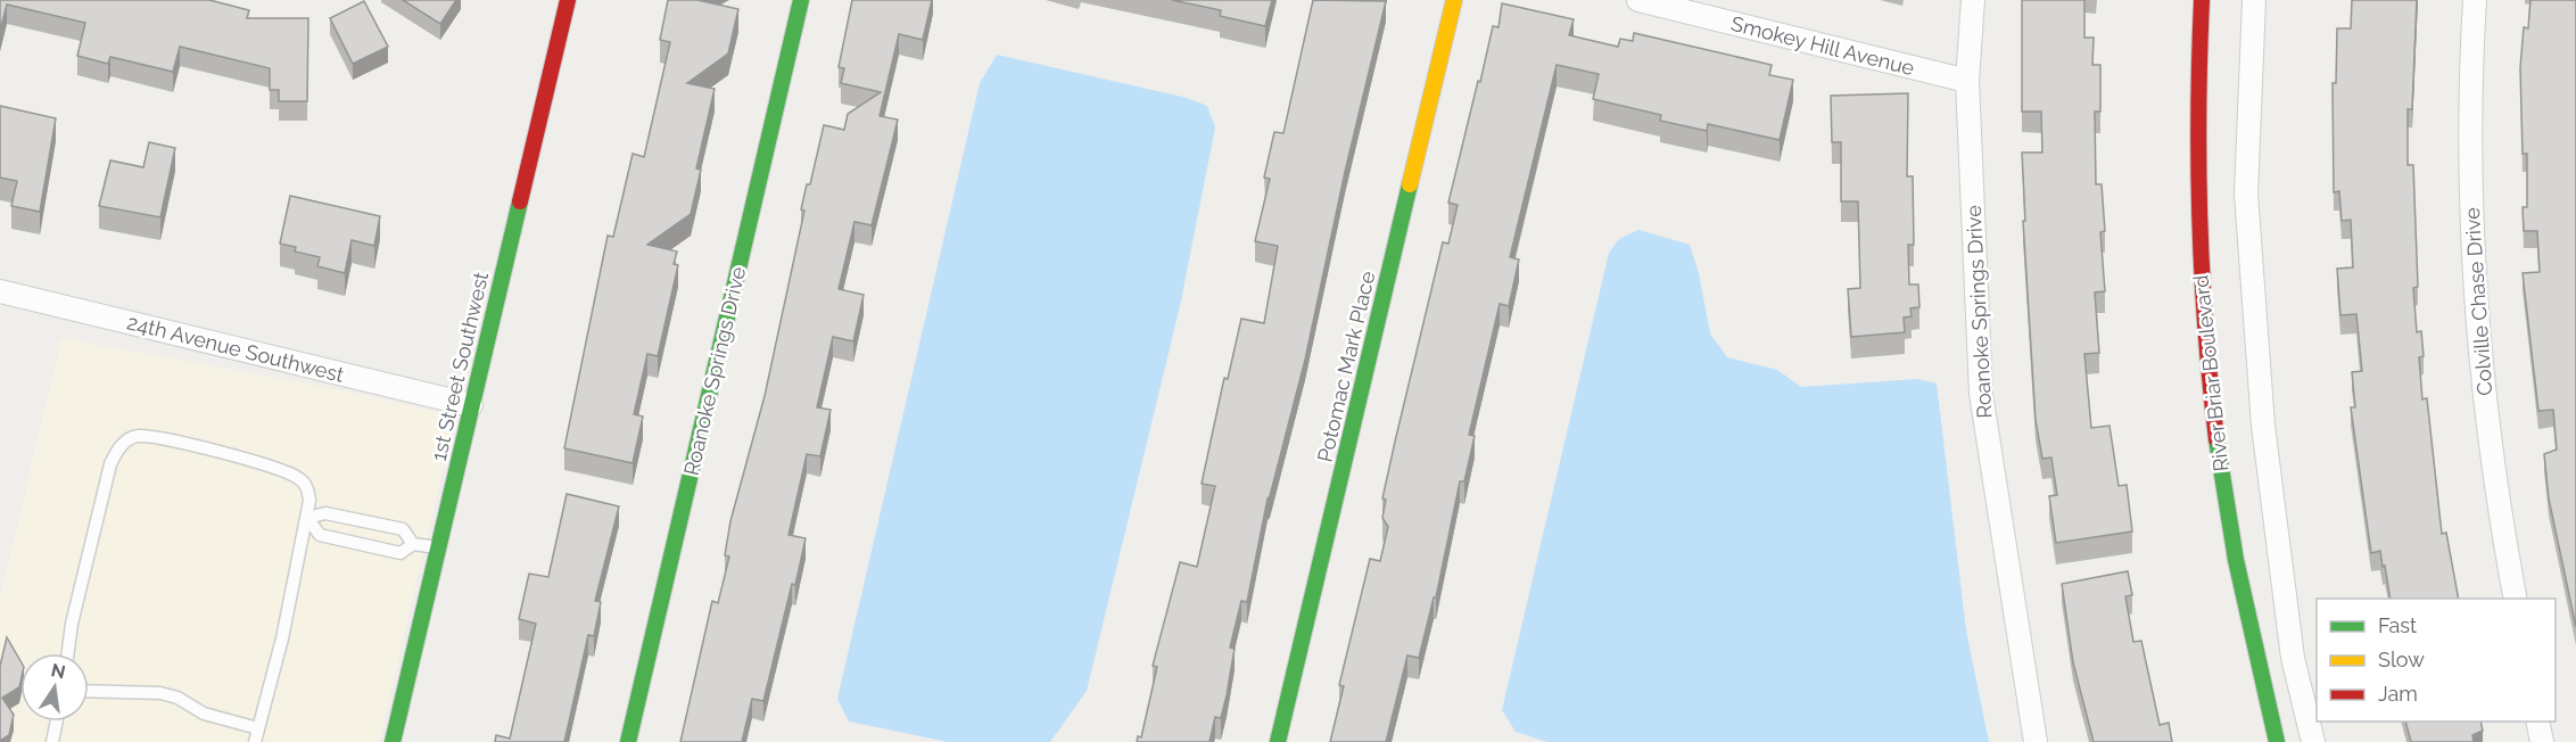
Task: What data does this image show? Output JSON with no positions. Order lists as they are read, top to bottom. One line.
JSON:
{"streets":{"street":["Smokey Hill Avenue","Colville Chase Drive","Roanoke Springs Drive","24th Avenue Southwest","1st Street Southwest","Potomac Mark Place","River Briar Boulevard"]},"crossings":[["Smokey Hill Avenue","Roanoke Springs Drive"],["24th Avenue Southwest","1st Street Southwest"]],"legend":["Fast","Slow","Jam"],"north":"top"}
